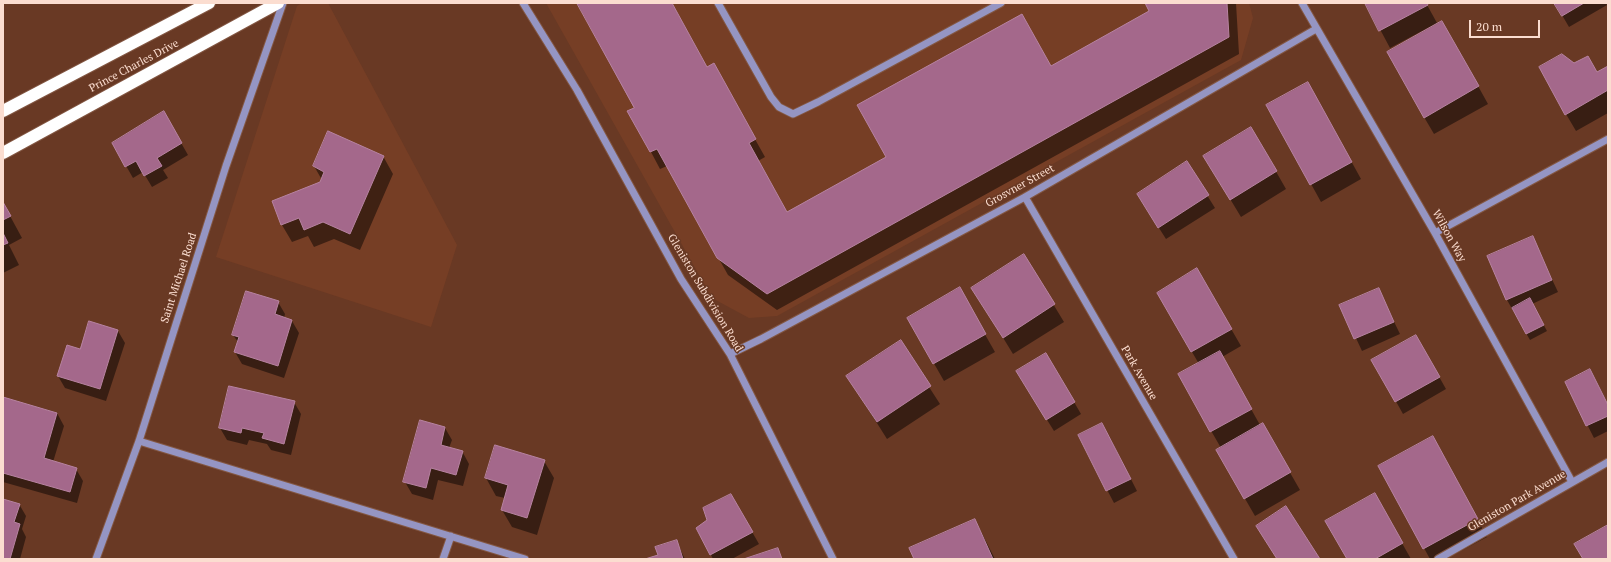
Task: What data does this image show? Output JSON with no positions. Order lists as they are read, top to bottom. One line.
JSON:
{"streets":{"highway":["Prince Charles Drive"],"street":["Grosvner Street","Wilson Way","Saint Michael Road","Gleniston Subdivision Road","Park Avenue","Gleniston Park Avenue"]},"crossings":[["Grosvner Street","Wilson Way"],["Grosvner Street","Gleniston Subdivision Road"],["Grosvner Street","Park Avenue"],["Wilson Way","Gleniston Park Avenue"]],"scale_bar":"20 m"}
